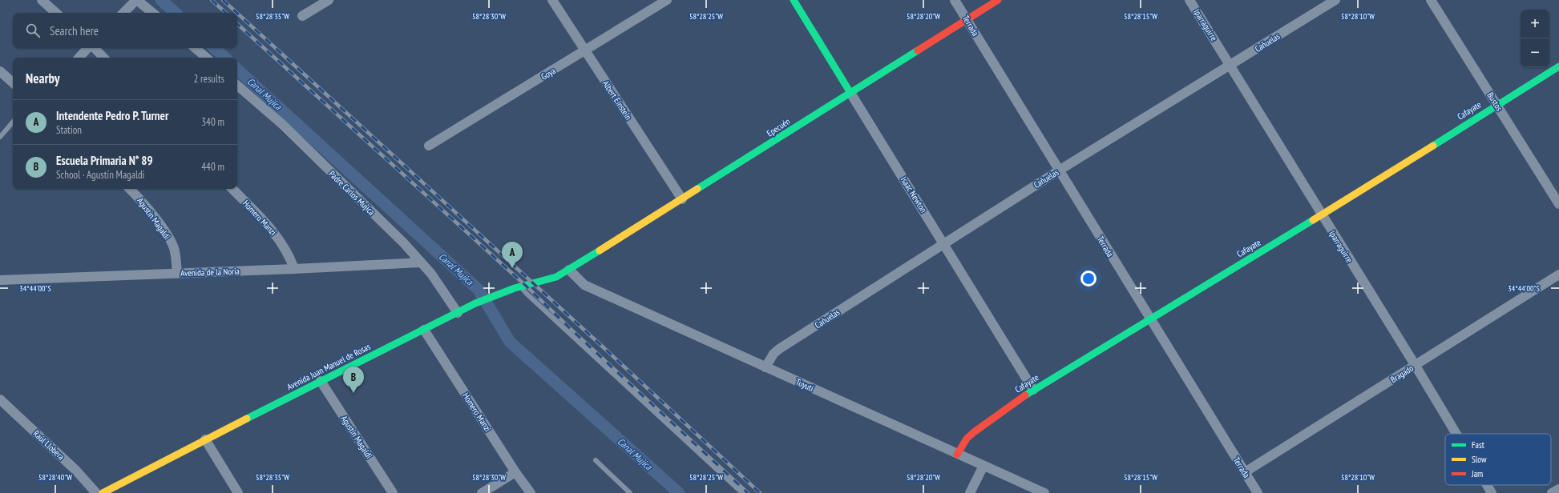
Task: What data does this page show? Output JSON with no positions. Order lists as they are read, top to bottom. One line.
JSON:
{"streets":{"street":["Iparraguirre","Terrada","Cañuelas","Goya","Albert Einstein","Bustos","Cafayate","Epecuén","Padre Carlos Mujica","Isaac Newton","Homero Manzi","Agustín Magaldi","Avenida de la Noria","Avenida Juan Manuel de Rosas","Bragado","Tuyutí","Raúl Llobera"]},"crossings":[["Iparraguirre","Cañuelas"],["Iparraguirre","Cafayate"],["Iparraguirre","Bragado"],["Terrada","Cañuelas"],["Terrada","Cafayate"],["Terrada","Epecuén"],["Terrada","Bragado"],["Cañuelas","Isaac Newton"],["Cañuelas","Tuyutí"],["Goya","Albert Einstein"],["Albert Einstein","Epecuén"],["Bustos","Cafayate"],["Cafayate","Isaac Newton"],["Cafayate","Tuyutí"],["Epecuén","Isaac Newton"],["Epecuén","Avenida Juan Manuel de Rosas"],["Epecuén","Tuyutí"],["Padre Carlos Mujica","Avenida de la Noria"],["Padre Carlos Mujica","Avenida Juan Manuel de Rosas"],["Homero Manzi","Avenida de la Noria"],["Homero Manzi","Avenida Juan Manuel de Rosas"],["Agustín Magaldi","Avenida de la Noria"],["Agustín Magaldi","Avenida Juan Manuel de Rosas"],["Avenida Juan Manuel de Rosas","Tuyutí"]],"water":["Canal Mujica"],"legend":["Fast","Slow","Jam"],"page":{"map_buttons":["+","−"],"search":"Search here","heading":["Nearby","2 results"],"list":[{"mark":"A","name":"Intendente Pedro P. Turner","note":"Station","value":"340 m"},{"mark":"B","name":"Escuela Primaria N* 89","note":"School · Agustín Magaldi","value":"440 m"}],"pins":["A","B"]},"coordinates":["58°28'35\"W","58°28'30\"W","58°28'25\"W","58°28'20\"W","58°28'15\"W","58°28'10\"W","34°44'00\"S","58°28'40\"W"]}
